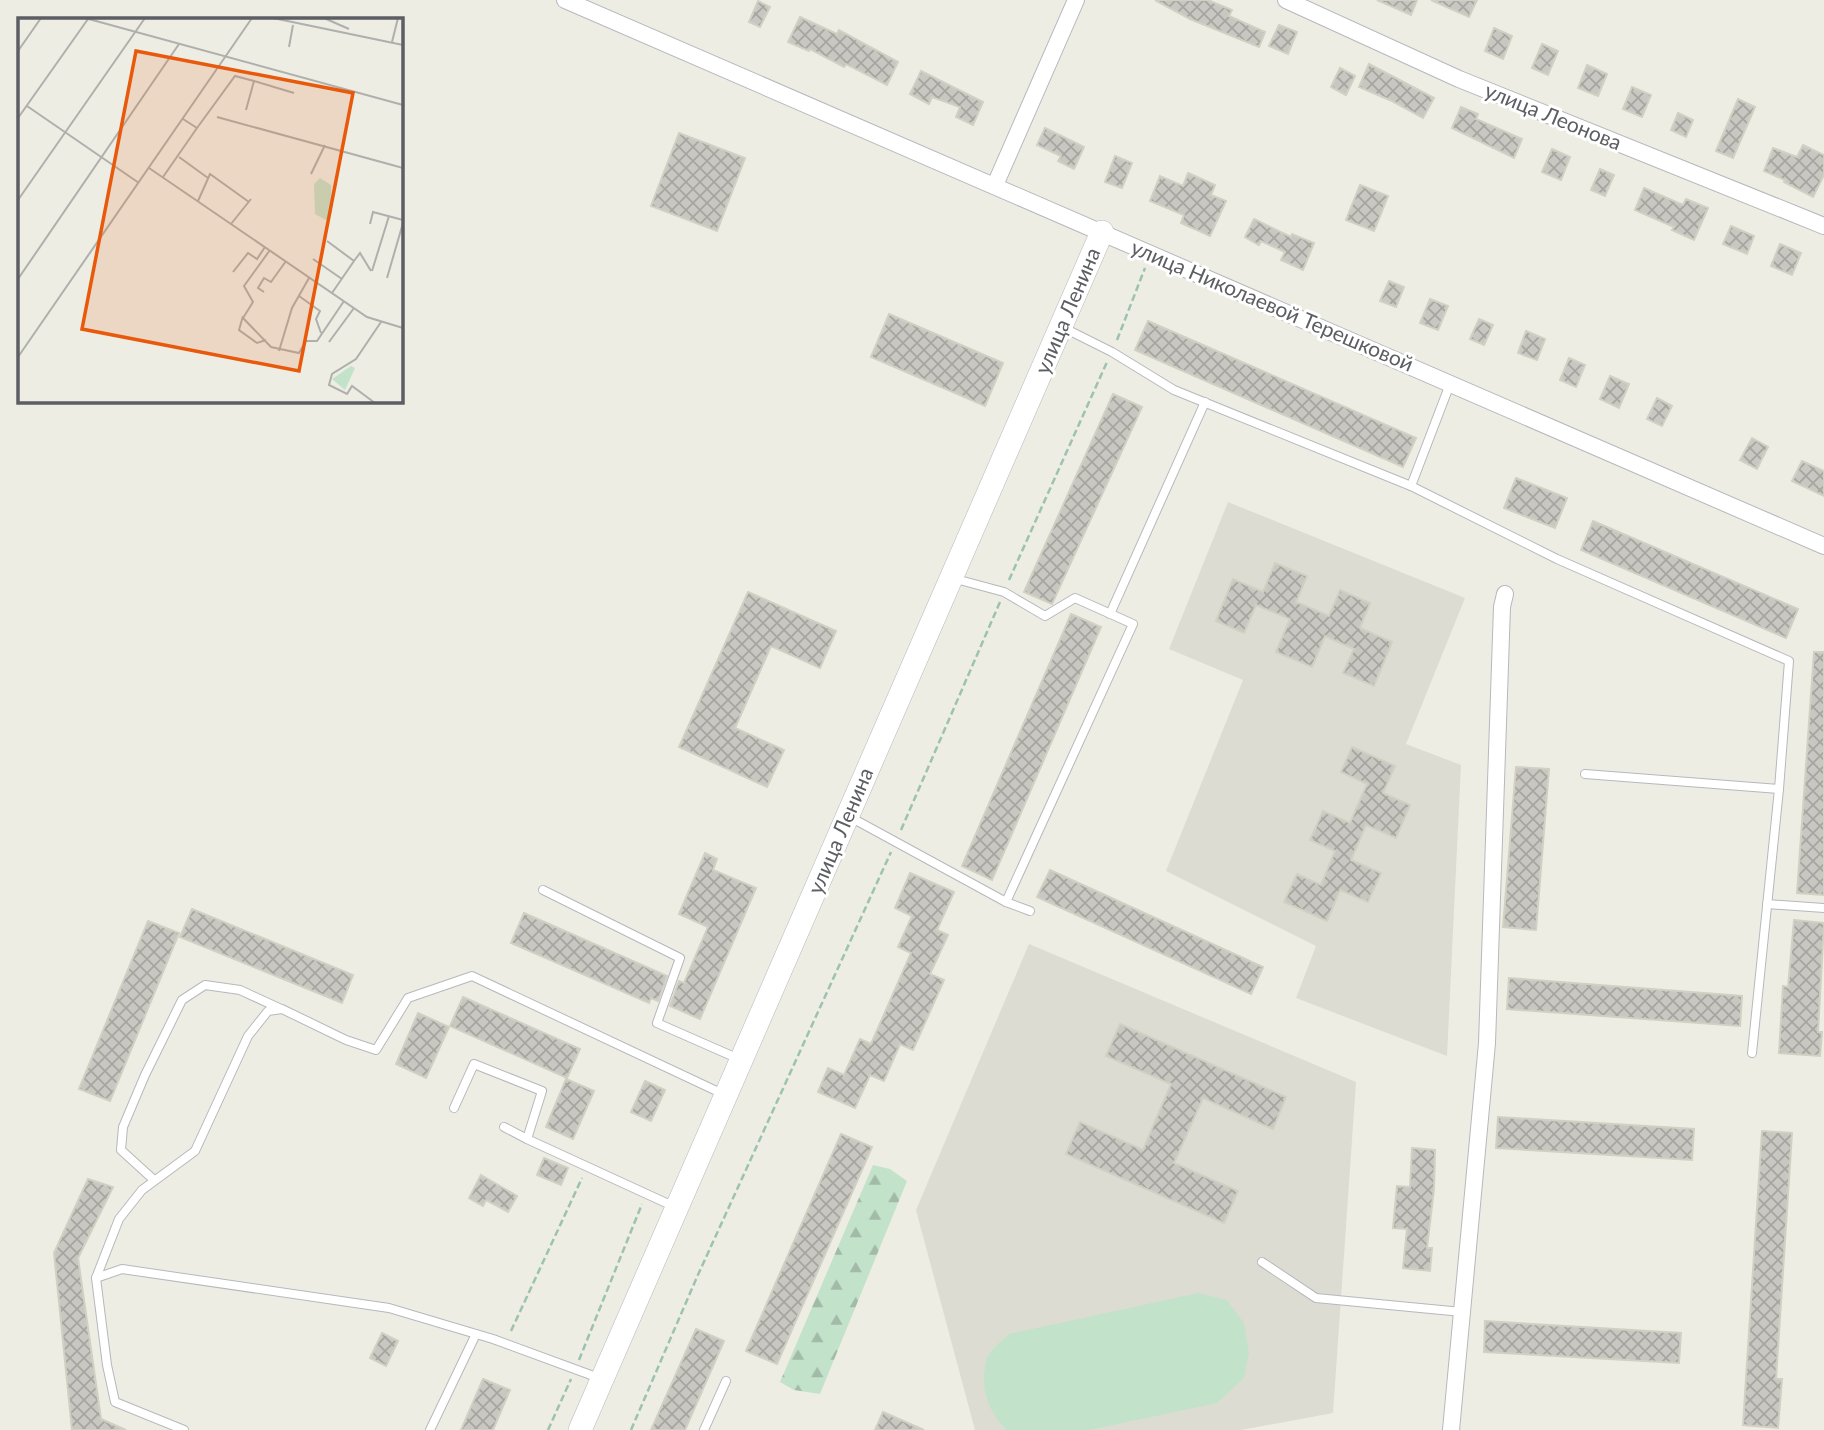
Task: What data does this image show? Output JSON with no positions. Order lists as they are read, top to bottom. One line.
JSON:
{"streets":{"street":["улица Леонова","улица Николаевой Терешковой","улица Ленина"]},"crossings":[["улица Николаевой Терешковой","улица Ленина"]]}
